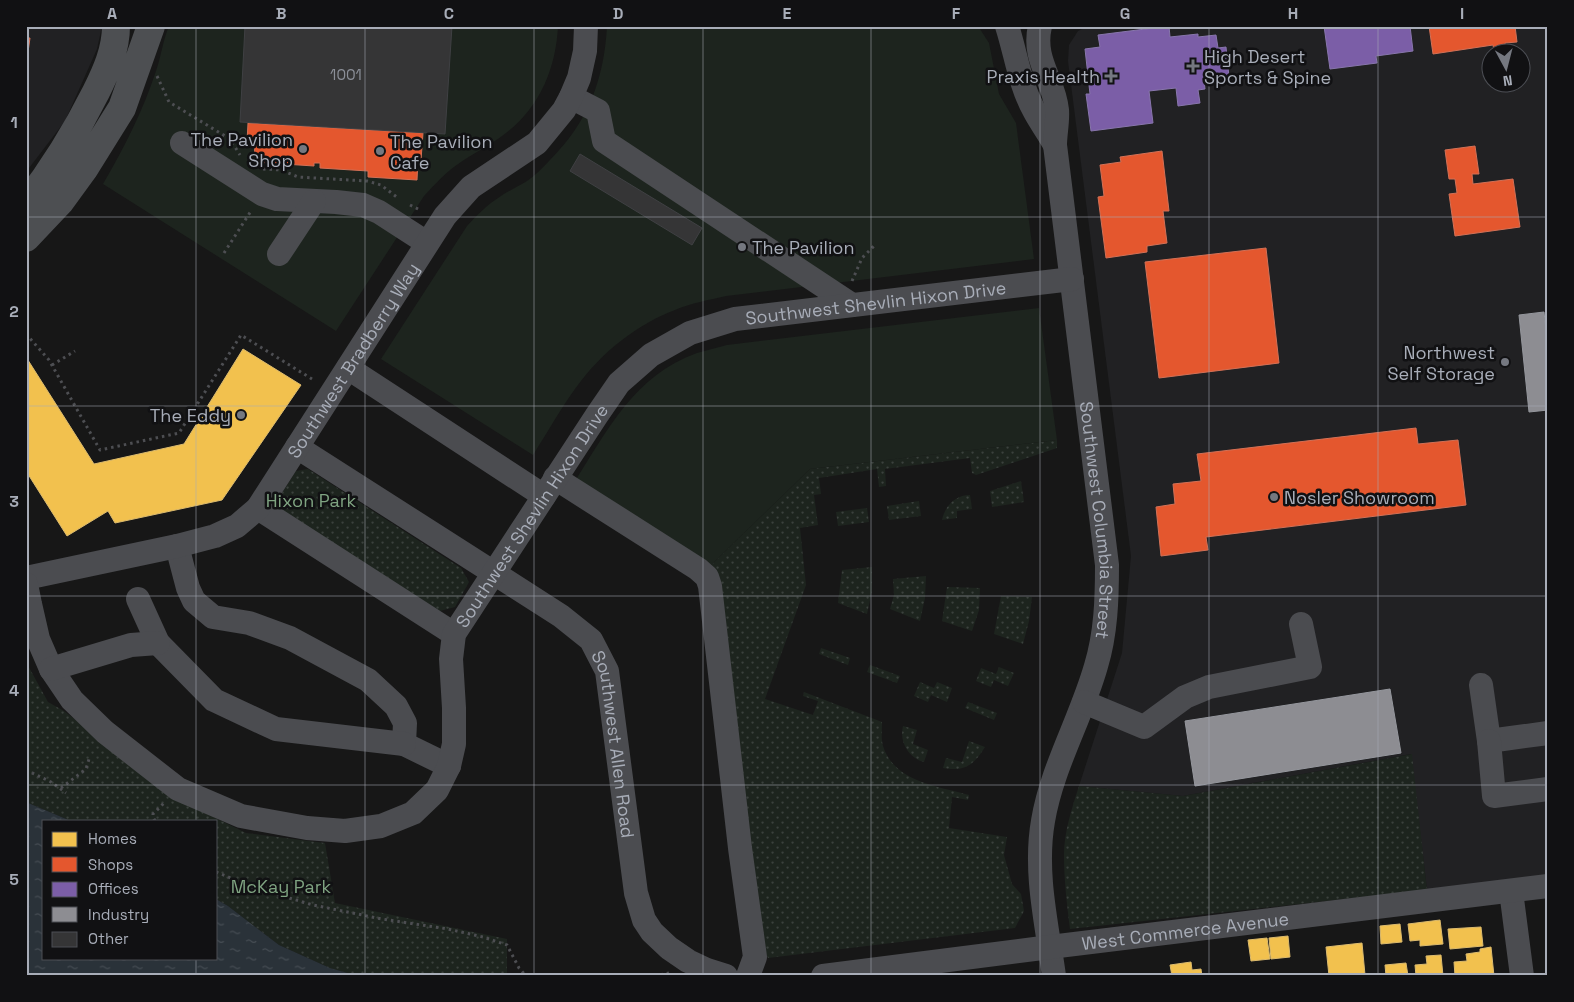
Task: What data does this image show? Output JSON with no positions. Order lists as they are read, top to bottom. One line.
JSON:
{"streets":{"street":["Southwest Shevlin Hixon Drive","Southwest Bradberry Way","Southwest Columbia Street","Southwest Allen Road","West Commerce Avenue"]},"crossings":[["Southwest Shevlin Hixon Drive","Southwest Columbia Street"],["Southwest Shevlin Hixon Drive","Southwest Allen Road"],["Southwest Bradberry Way","Southwest Allen Road"],["Southwest Columbia Street","West Commerce Avenue"]],"parks":["Hixon Park","McKay Park"],"places":{"health":["High Desert Sports & Spine","Praxis Health"],"other":["The Pavilion Shop","The Pavilion Cafe","The Pavilion","Northwest Self Storage","The Eddy","Nosler Showroom"]},"house_numbers":["1001"],"legend":["Homes","Shops","Offices","Industry","Other"],"north":"bottom","grid":{"columns":["A","B","C","D","E","F","G","H","I"],"rows":["1","2","3","4","5"]}}
